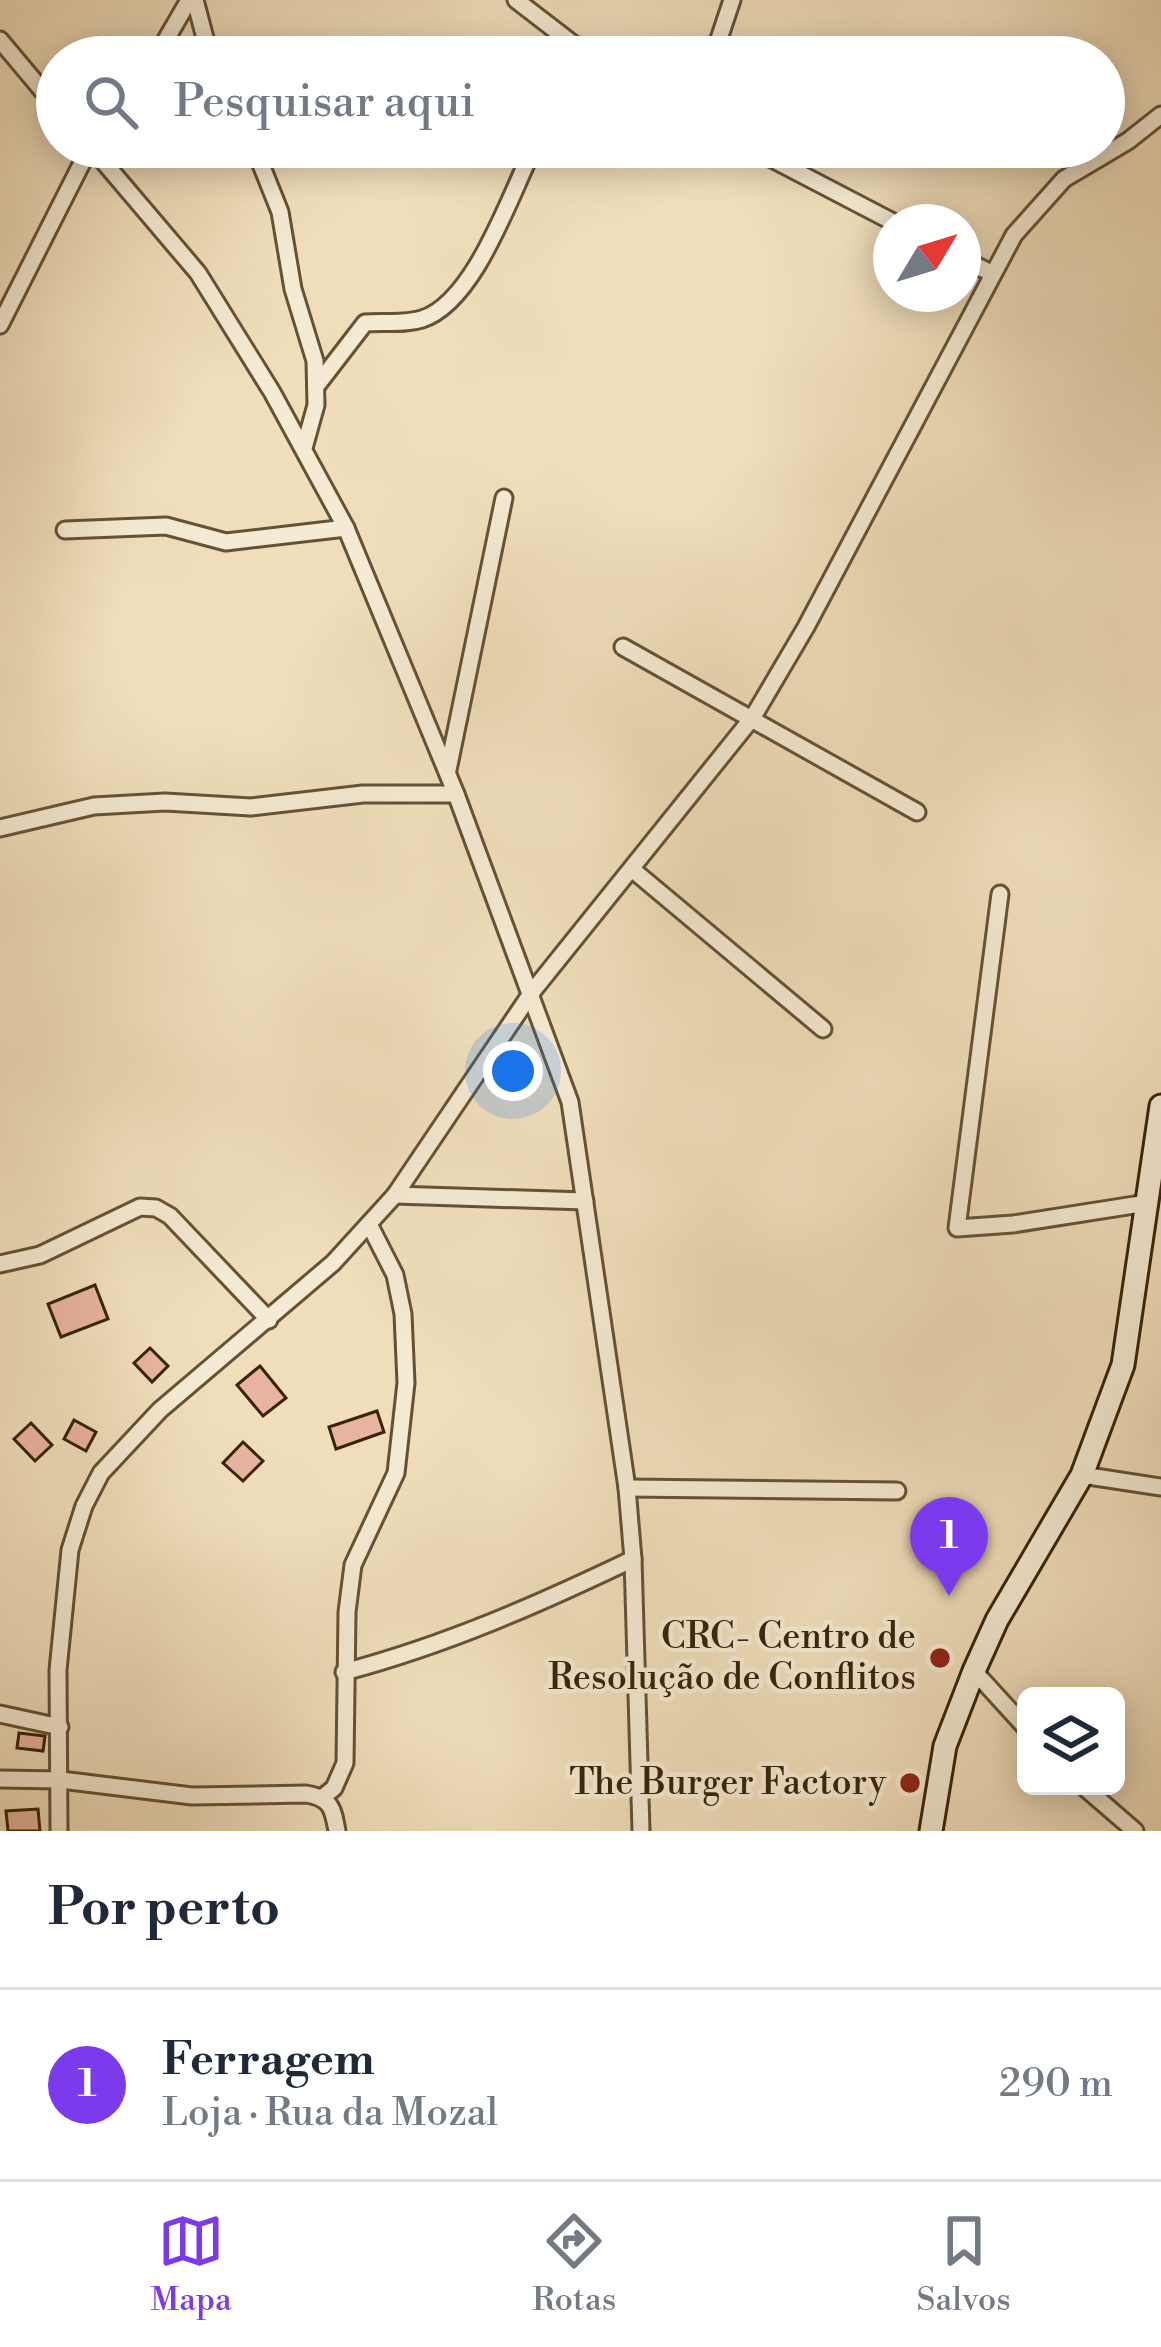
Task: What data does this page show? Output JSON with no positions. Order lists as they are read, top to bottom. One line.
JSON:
{"places":["CRC- Centro de Resolução de Conflitos","The Burger Factory"],"north":"top right","page":{"search":"Pesquisar aqui","pins":"1","heading":"Por perto","list":[{"mark":"1","name":"Ferragem","note":"Loja · Rua da Mozal","value":"290 m"}],"nav":["Mapa","Rotas","Salvos"]}}
